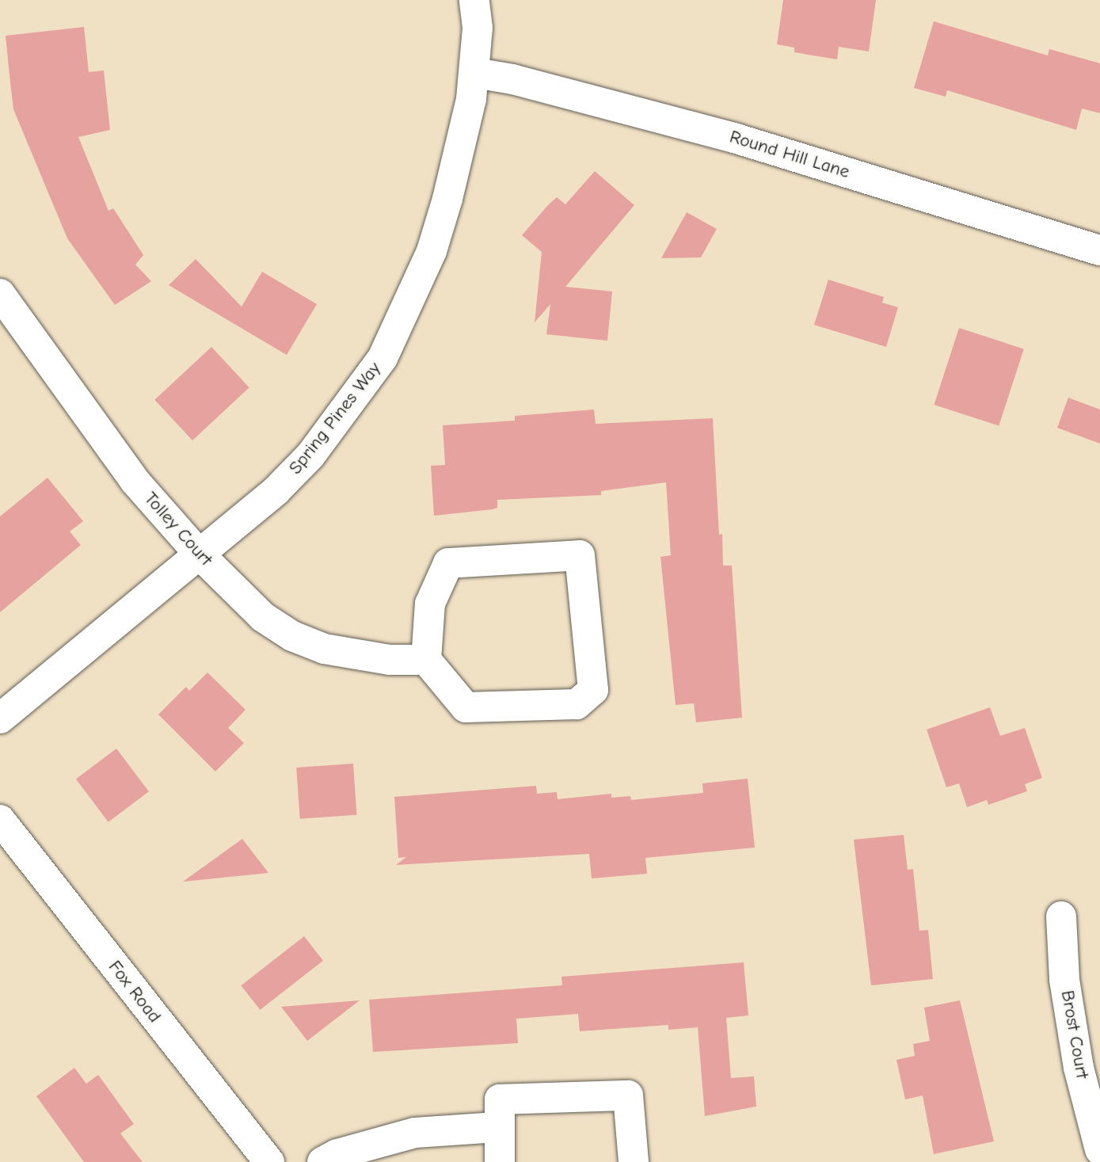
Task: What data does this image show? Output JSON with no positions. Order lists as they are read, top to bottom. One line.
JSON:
{"streets":{"street":["Round Hill Lane","Spring Pines Way","Tolley Court","Fox Road","Brost Court"]},"crossings":[["Round Hill Lane","Spring Pines Way"],["Spring Pines Way","Tolley Court"]]}
